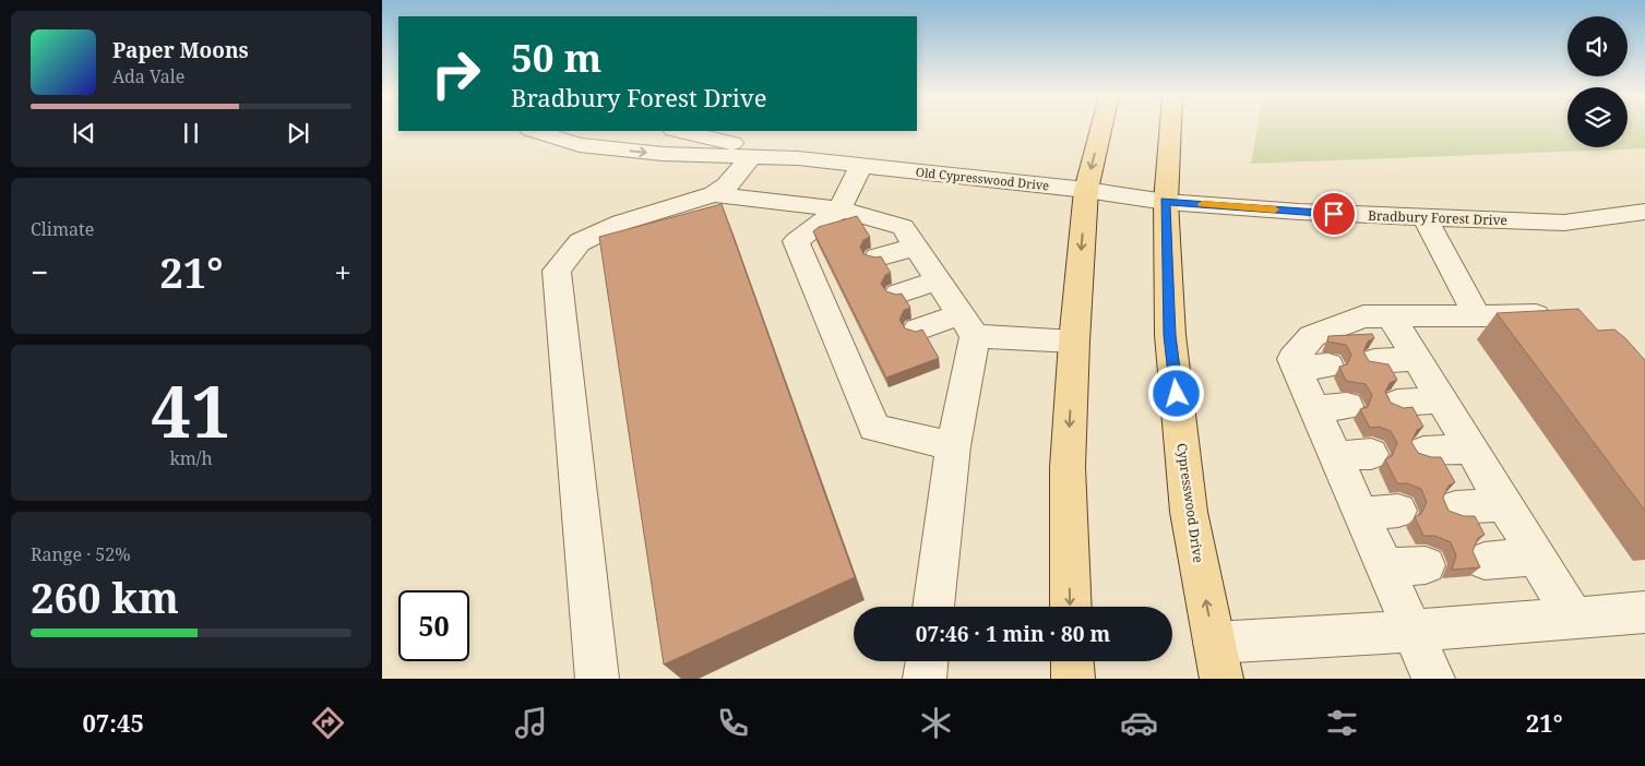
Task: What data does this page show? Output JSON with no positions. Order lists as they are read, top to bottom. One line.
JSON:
{"streets":{"main road":["Cypresswood Drive"],"street":["Old Cypresswood Drive","Bradbury Forest Drive"]},"crossings":[["Old Cypresswood Drive","Bradbury Forest Drive"],["Old Cypresswood Drive","Cypresswood Drive"],["Bradbury Forest Drive","Cypresswood Drive"]],"page":{"turn":["50 m","Bradbury Forest Drive"],"song":["Paper Moons","Ada Vale"],"tile":["Climate",["41","km/h"],["Range · 52%","260 km"]],"heat":["−","21°","+"],"limit":"50","trip":"07:46 · 1 min · 80 m","tabs":["07:45","21°"]}}
